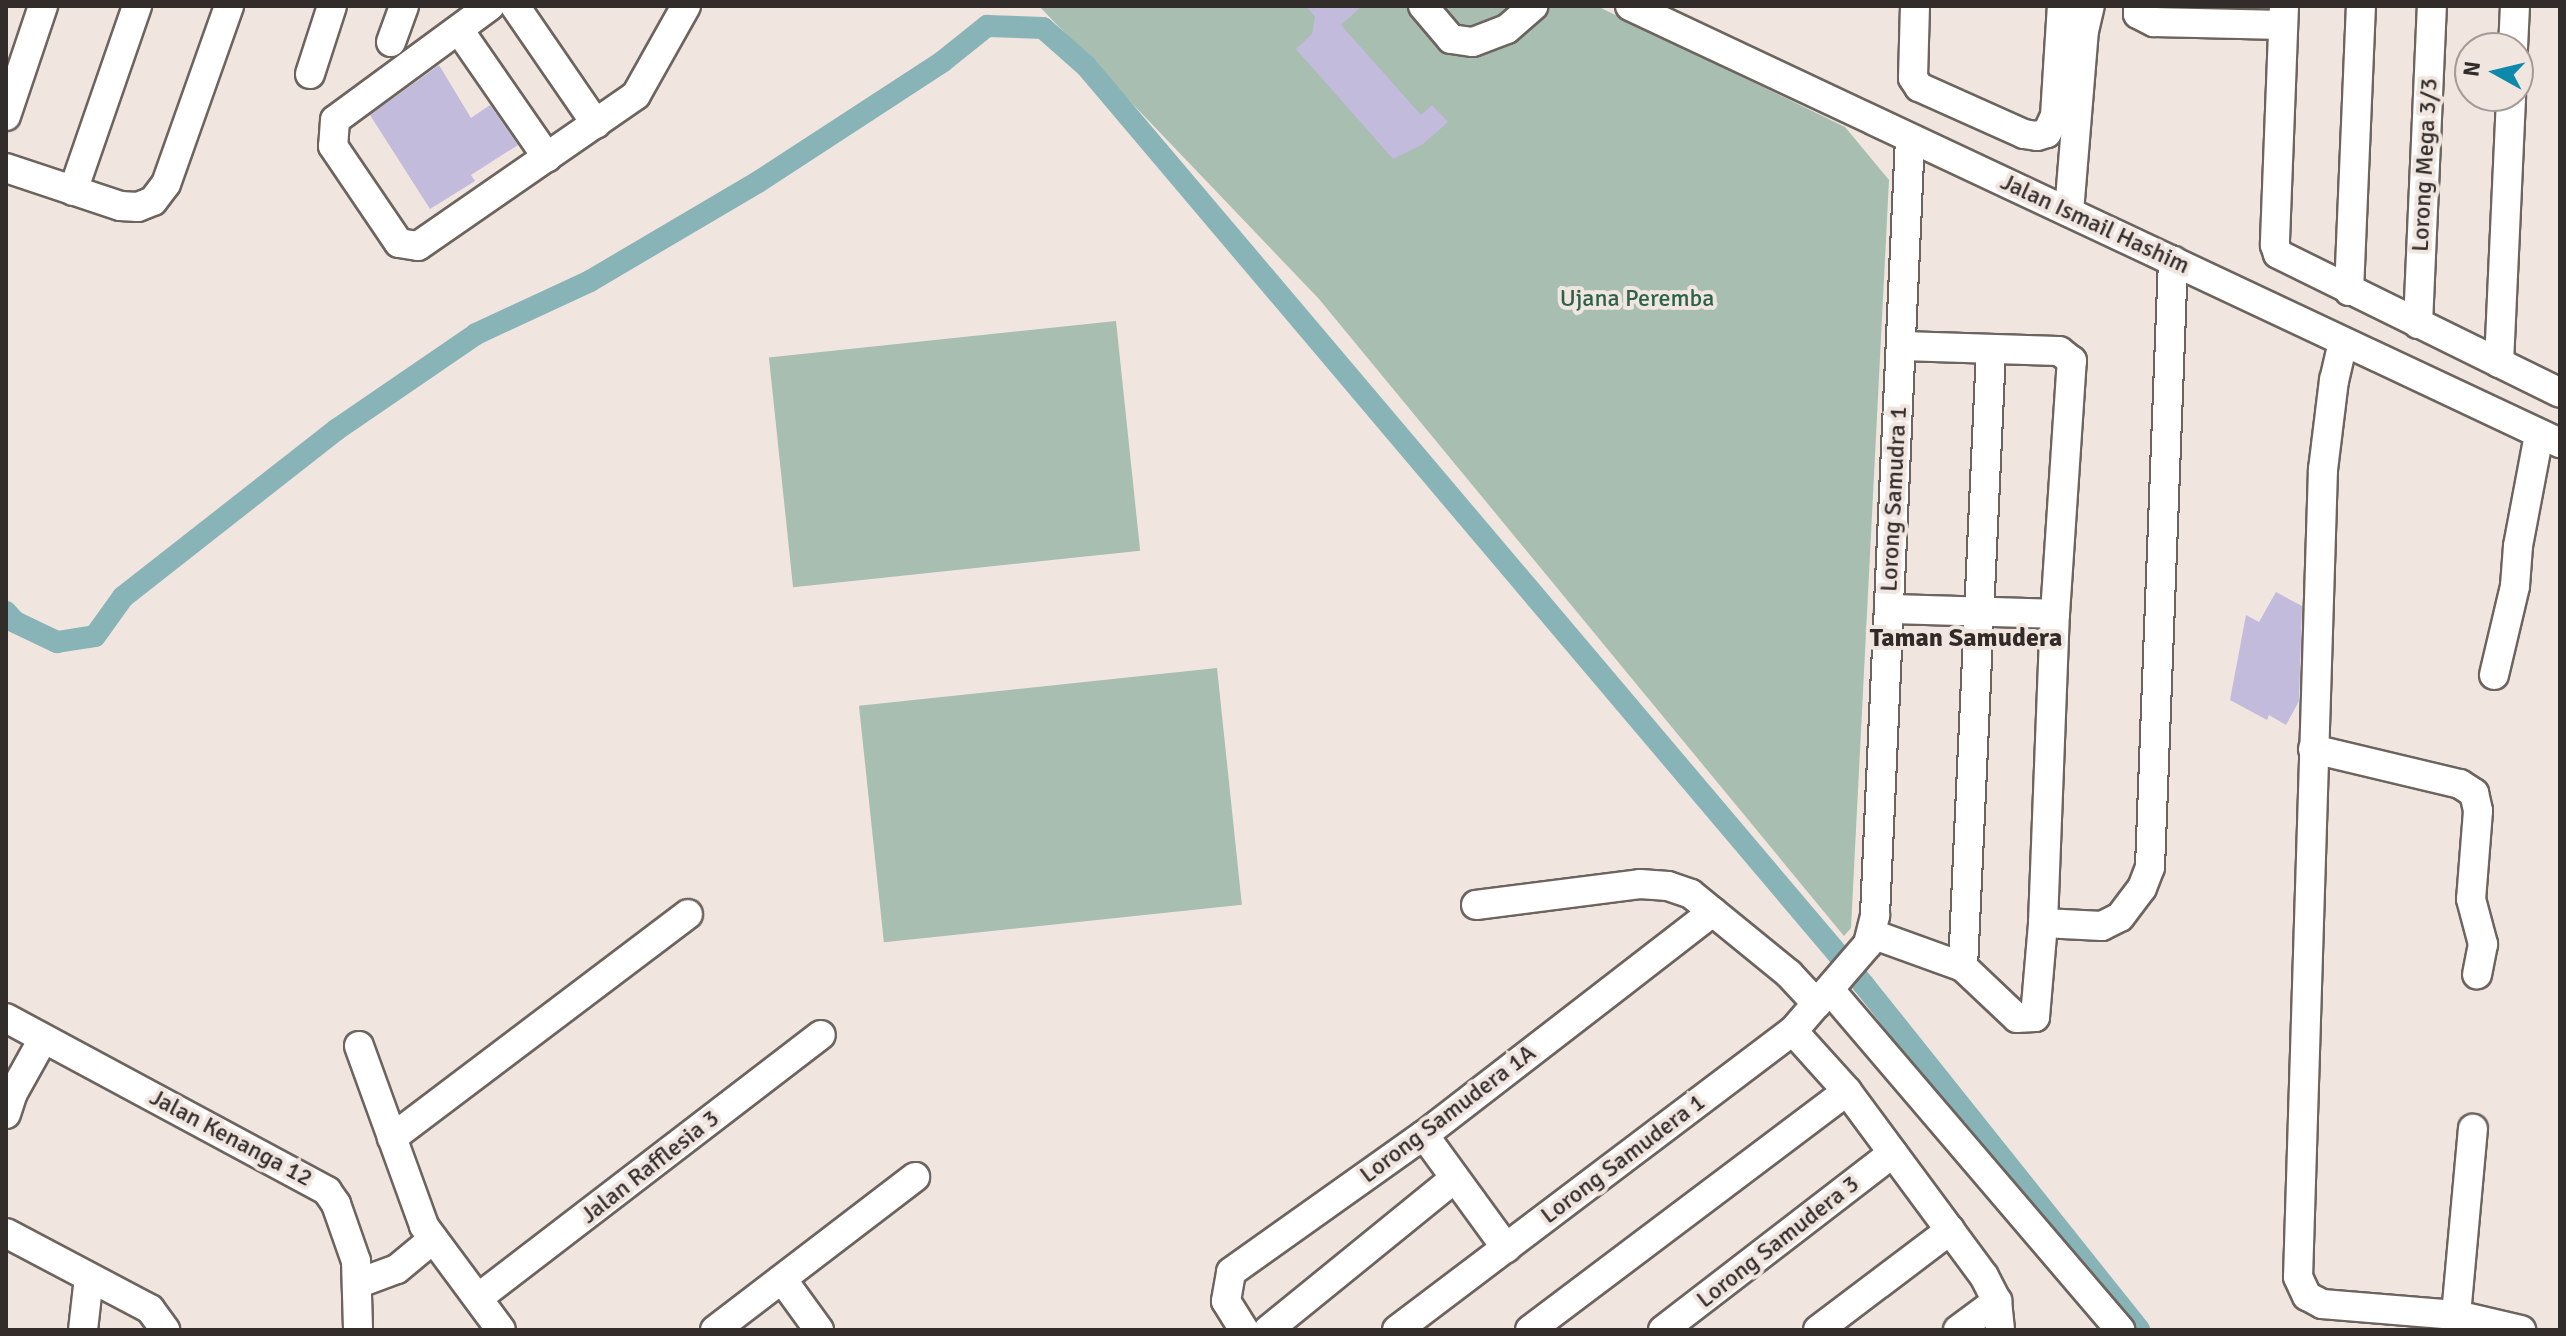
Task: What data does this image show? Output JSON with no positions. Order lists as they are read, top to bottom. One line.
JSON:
{"streets":{"street":["Lorong Mega 3/3","Jalan Ismail Hashim","Lorong Samudra 1","Lorong Samudera 1A","Jalan Kenanga 12","Lorong Samudera 1","Jalan Rafflesia 3","Lorong Samudera 3"]},"crossings":[["Jalan Ismail Hashim","Lorong Samudra 1"],["Lorong Samudra 1","Lorong Samudera 1"]],"districts":["Taman Samudera"],"parks":["Ujana Peremba"],"north":"left"}
